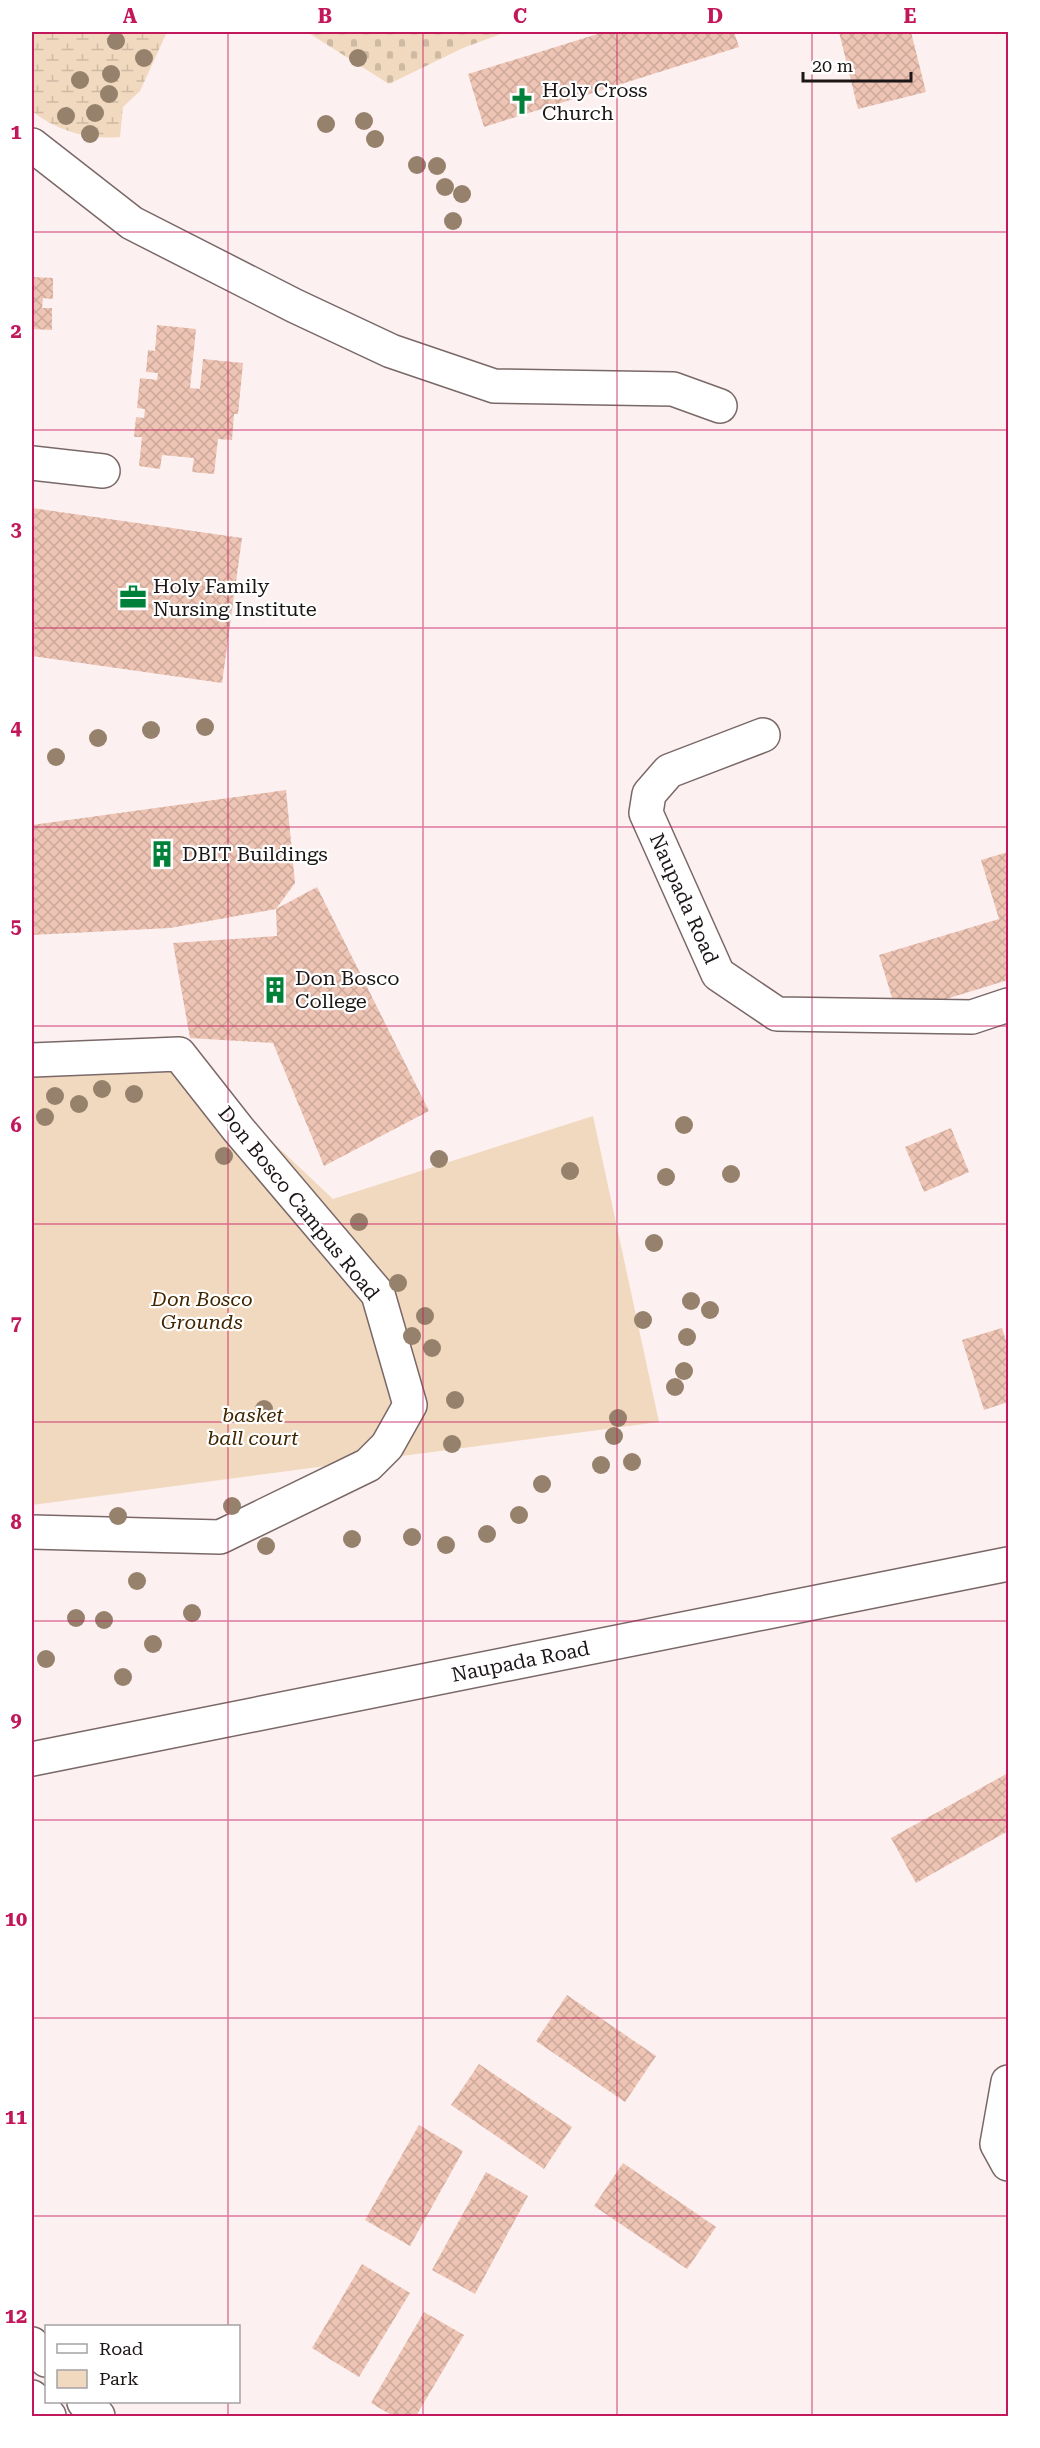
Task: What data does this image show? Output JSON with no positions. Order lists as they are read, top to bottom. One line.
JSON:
{"streets":{"street":["Naupada Road","Don Bosco Campus Road"]},"parks":["Don Bosco Grounds","basket ball court"],"places":{"church":["Holy Cross Church"],"office":["Holy Family Nursing Institute"],"building":["DBIT Buildings","Don Bosco College"]},"legend":["Road","Park"],"scale_bar":"20 m","grid":{"columns":["A","B","C","D","E"],"rows":["1","2","3","4","5","6","7","8","9","10","11","12"]}}
